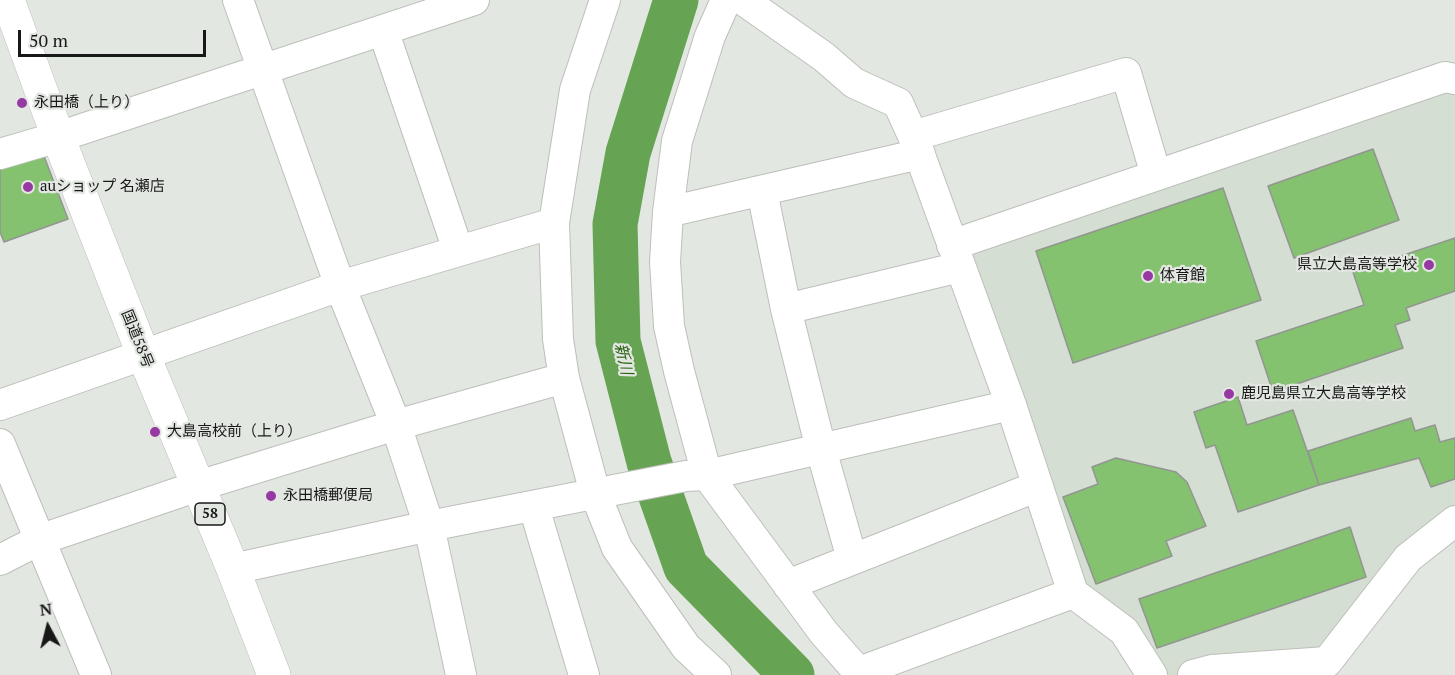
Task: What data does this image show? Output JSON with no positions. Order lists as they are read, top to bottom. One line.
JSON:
{"streets":{"highway":["国道58号","58"]},"water":["新川"],"places":["永田橋（上り）","auショップ 名瀬店","県立大島高等学校","体育館","鹿児島県立大島高等学校","大島高校前（上り）","永田橋郵便局"],"scale_bar":"50 m","north":"top"}
